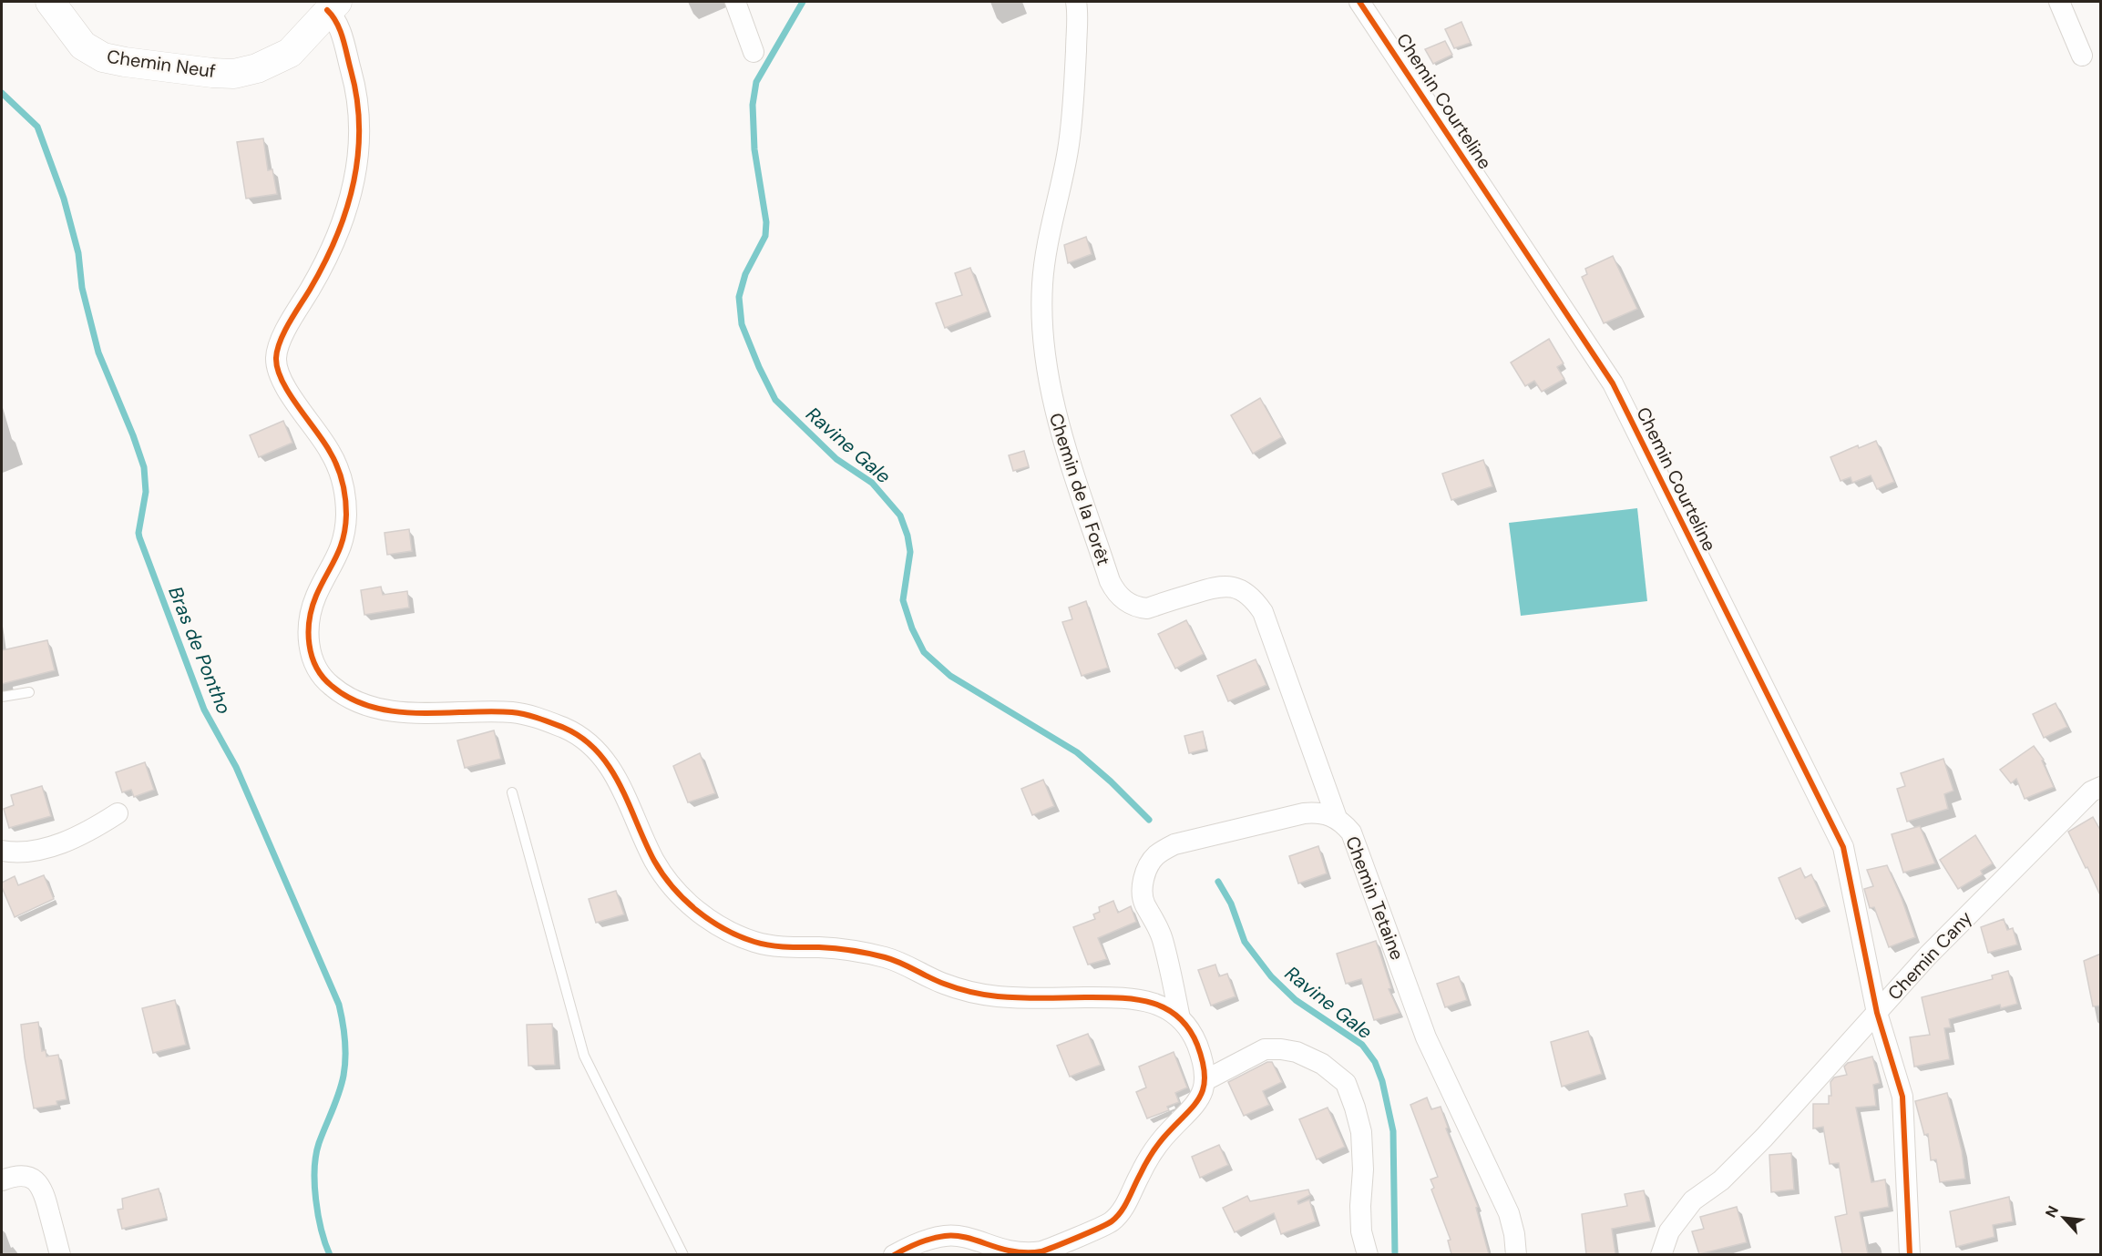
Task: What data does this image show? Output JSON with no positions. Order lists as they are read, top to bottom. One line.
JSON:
{"streets":{"main road":["Chemin Neuf"],"street":["Chemin Courteline","Chemin de la Forêt","Chemin Tetaine","Chemin Cany"]},"crossings":[["Chemin Courteline","Chemin Cany"],["Chemin de la Forêt","Chemin Tetaine"]],"water":["Ravine Gale","Bras de Pontho"],"north":"top left"}
